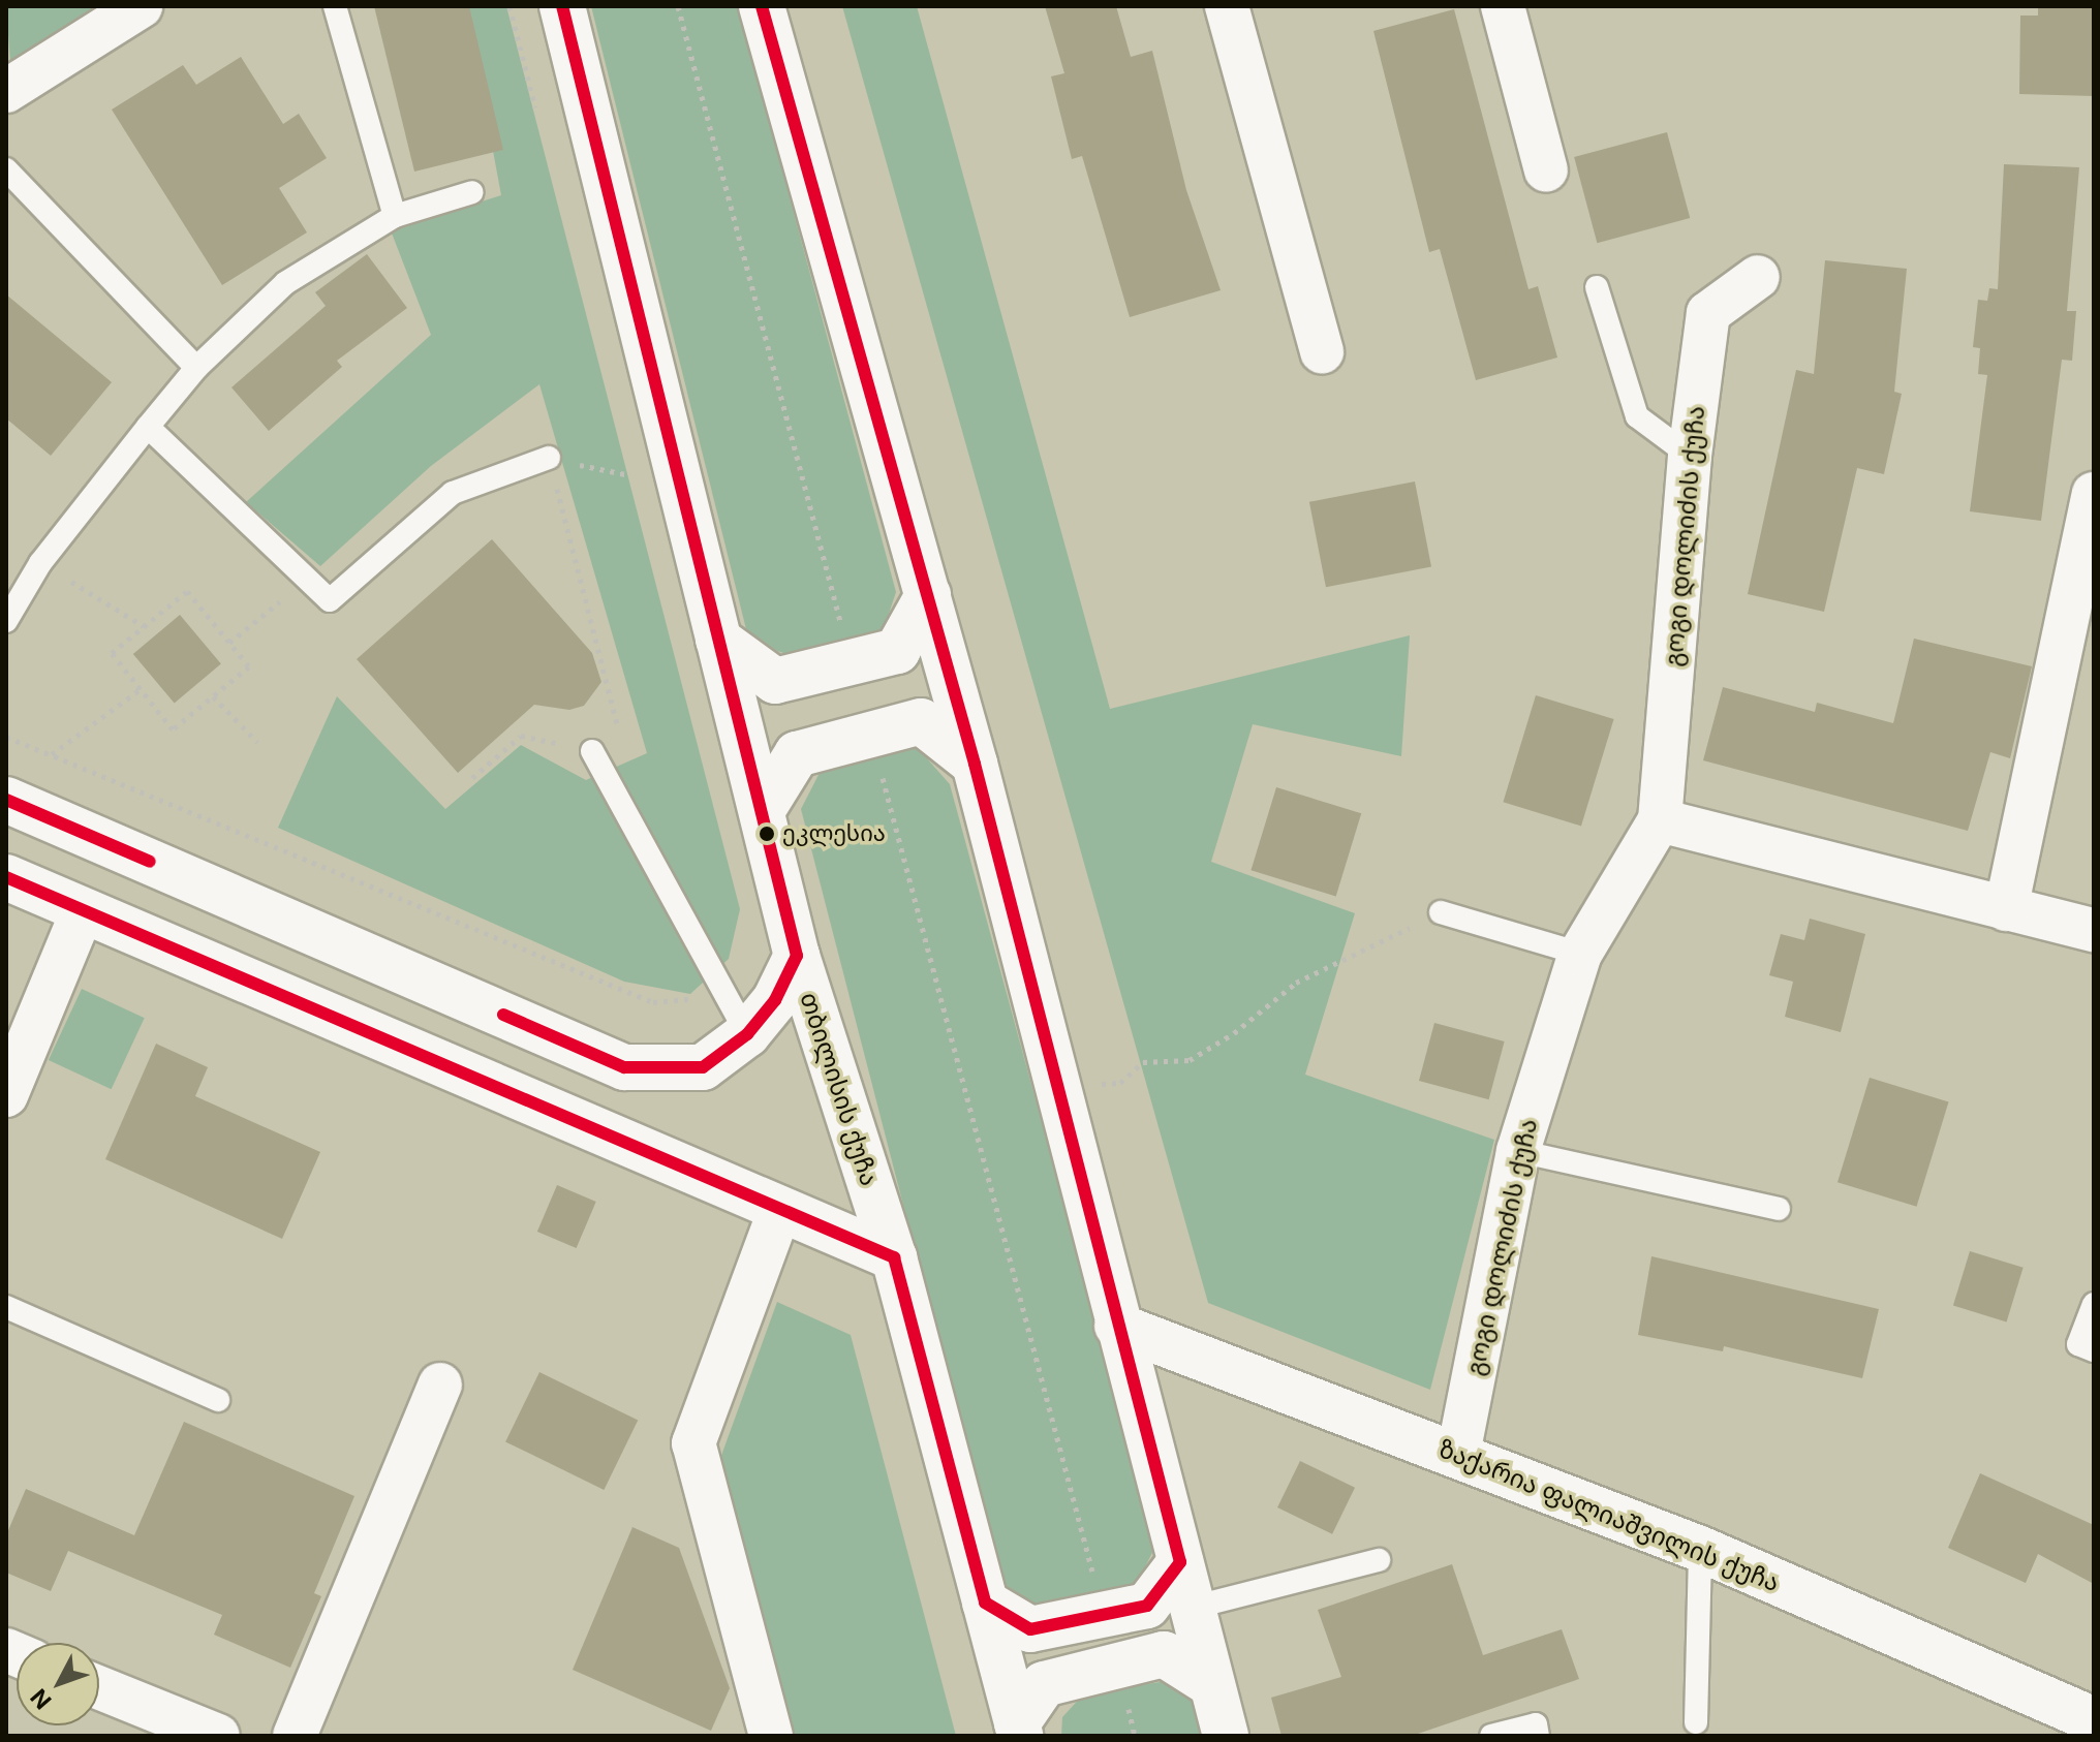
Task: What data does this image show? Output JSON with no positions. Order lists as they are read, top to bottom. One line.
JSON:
{"streets":{"main road":["თბილისის ქუჩა","ზაქარია ფალიაშვილის ქუჩა"],"street":["გოგი დოლიძის ქუჩა"]},"crossings":[["გოგი დოლიძის ქუჩა","ზაქარია ფალიაშვილის ქუჩა"]],"places":["ეკლესია"],"north":"bottom left"}
